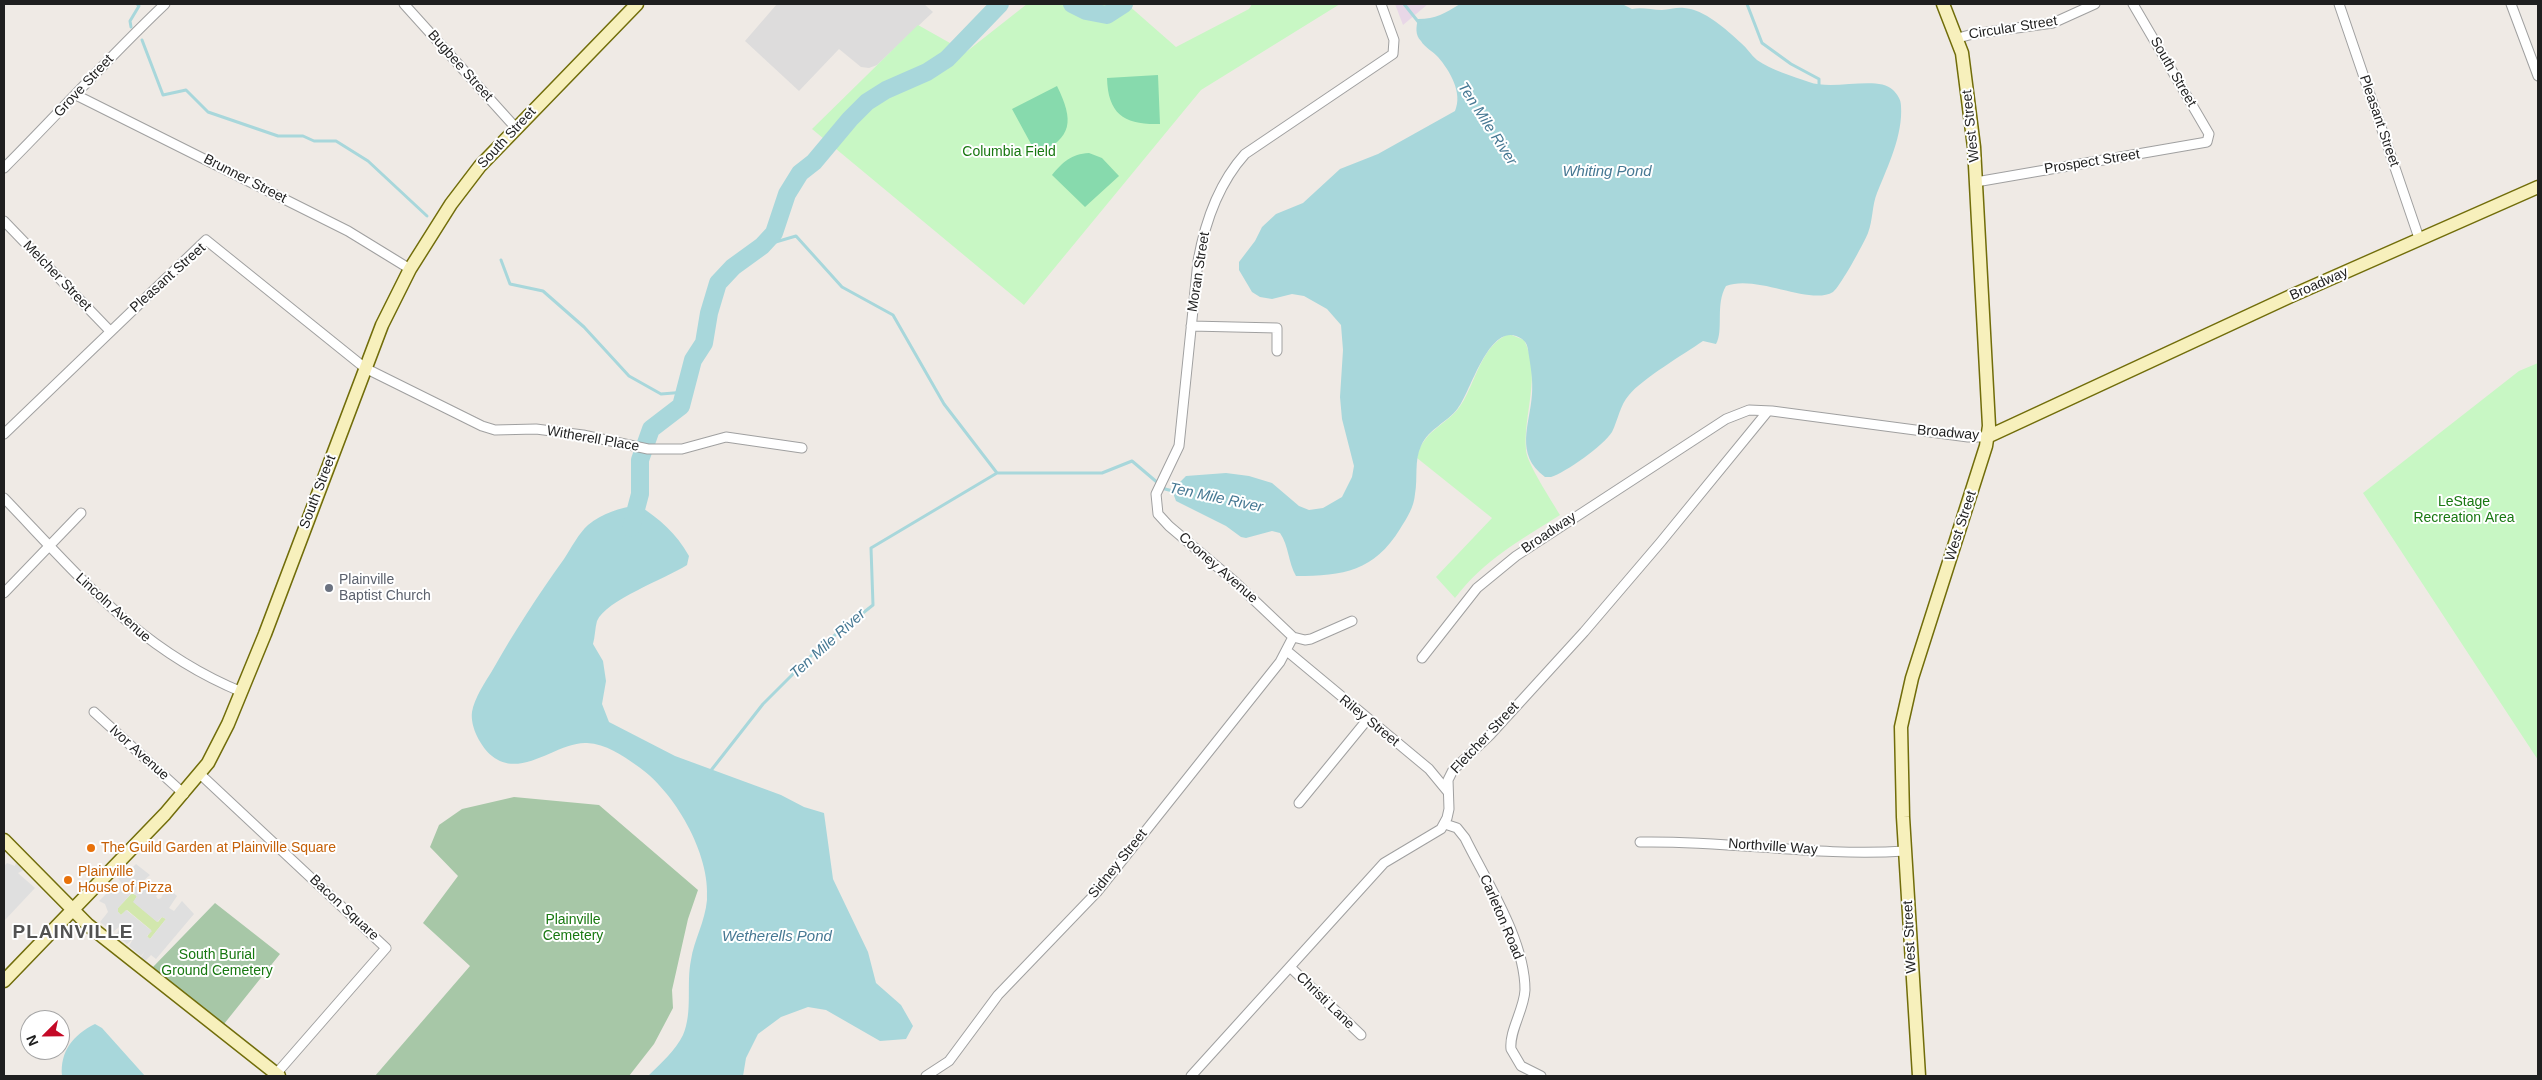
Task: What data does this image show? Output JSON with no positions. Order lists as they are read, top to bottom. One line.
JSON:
{"streets":{"street":["Circular Street","Bugbee Street","South Street","Grove Street","Pleasant Street","West Street","Prospect Street","Brunner Street","Moran Street","Melcher Street","Broadway","Witherell Place","Cooney Avenue","Lincoln Avenue","Riley Street","Fletcher Street","Ivor Avenue","Northville Way","Sidney Street","Bacon Square","Carleton Road","Christi Lane"]},"crossings":[["Circular Street","West Street"],["Bugbee Street","South Street"],["South Street","Pleasant Street"],["South Street","Prospect Street"],["South Street","Brunner Street"],["South Street","Witherell Place"],["South Street","Lincoln Avenue"],["South Street","Ivor Avenue"],["South Street","Bacon Square"],["Grove Street","Brunner Street"],["Pleasant Street","Melcher Street"],["Pleasant Street","Broadway"],["Pleasant Street","Witherell Place"],["West Street","Prospect Street"],["West Street","Broadway"],["West Street","Northville Way"],["Moran Street","Cooney Avenue"],["Broadway","Fletcher Street"],["Cooney Avenue","Sidney Street"],["Riley Street","Fletcher Street"],["Riley Street","Sidney Street"],["Fletcher Street","Carleton Road"]],"districts":["PLAINVILLE"],"water":["Ten Mile River","Whiting Pond","Wetherells Pond"],"parks":["Columbia Field","LeStage Recreation Area","Plainville Cemetery","South Burial Ground Cemetery"],"places":["Plainville Baptist Church","The Guild Garden at Plainville Square","Plainville House of Pizza"],"north":"bottom left"}
